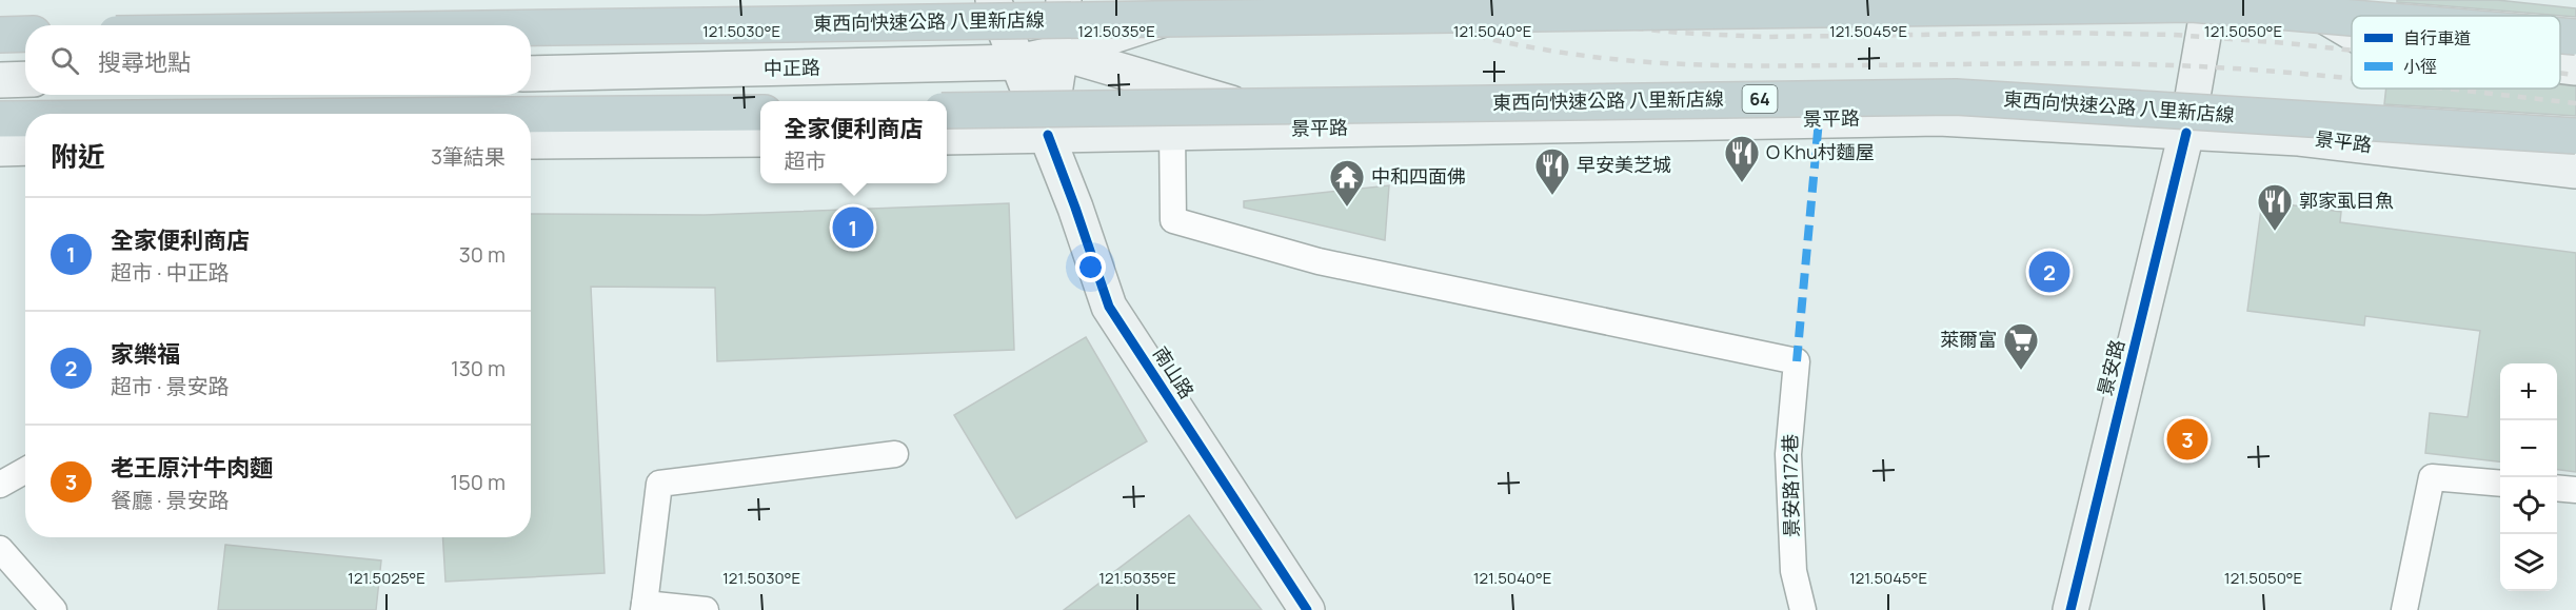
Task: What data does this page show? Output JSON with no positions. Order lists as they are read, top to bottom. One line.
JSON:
{"streets":{"highway":["東西向快速公路 八里新店線","64"],"main road":["中正路","景平路","景安路","南山路"],"lane":["景安路172巷"]},"crossings":[["東西向快速公路 八里新店線","景安路"],["中正路","景平路"],["景平路","景安路"],["景平路","南山路"],["景平路","景安路172巷"]],"places":{"restaurant":["O Khu村麵屋","早安美芝城","郭家虱目魚"],"temple":["中和四面佛"],"supermarket":["萊爾富"]},"legend":["自行車道","小徑"],"page":{"search":"搜尋地點","popup":["全家便利商店","超市"],"heading":["附近","3筆結果"],"list":[{"mark":"1","name":"全家便利商店","note":"超市 · 中正路","value":"30 m"},{"mark":"2","name":"家樂福","note":"超市 · 景安路","value":"130 m"},{"mark":"3","name":"老王原汁牛肉麵","note":"餐廳 · 景安路","value":"150 m"}],"pins":["1","2","3"],"map_buttons":["+","−"]},"coordinates":["121.5030°E","121.5035°E","121.5040°E","121.5045°E","121.5050°E","121.5025°E"]}
